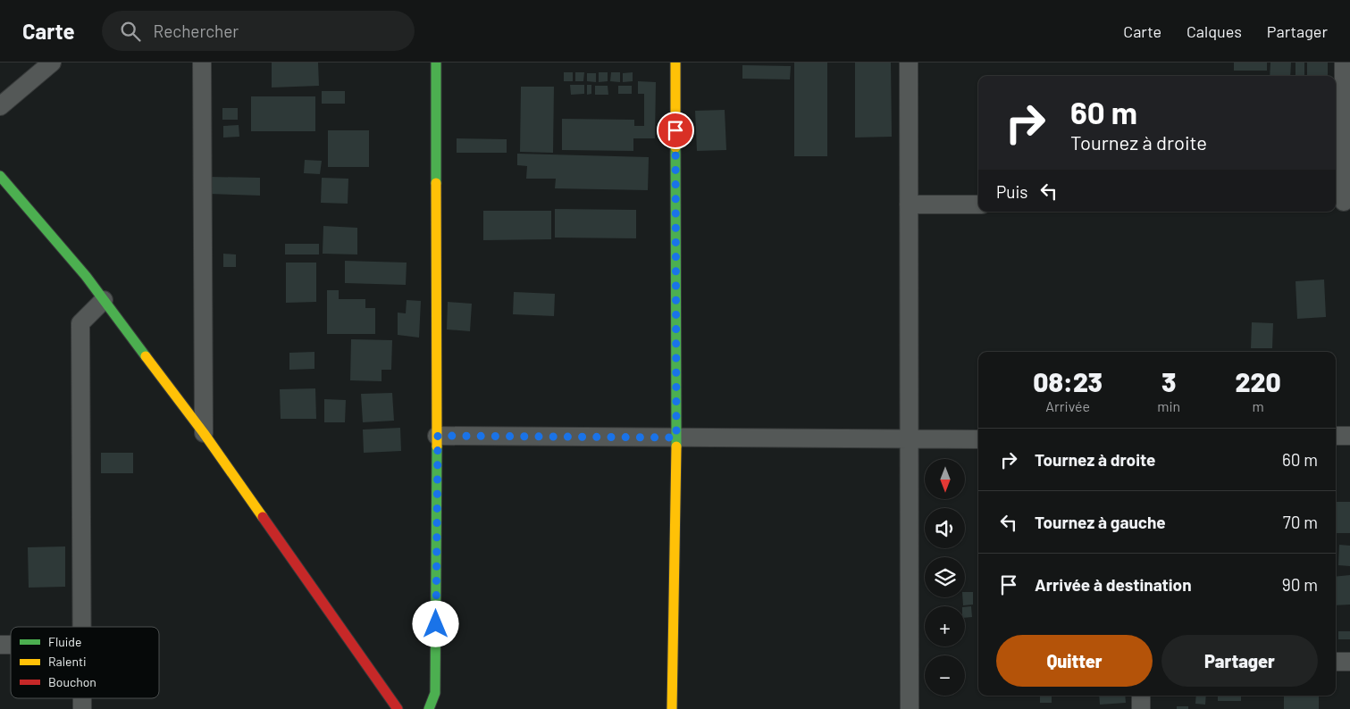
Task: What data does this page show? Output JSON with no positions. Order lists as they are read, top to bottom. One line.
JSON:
{"legend":["Fluide","Ralenti","Bouchon"],"north":"bottom","page":{"header":"Carte","search":"Rechercher","nav":["Carte","Calques","Partager"],"turn":["60 m","Tournez à droite"],"then":"Puis","eta":["08:23","Arrivée","3","min","220","m"],"list":[{"name":"Tournez à droite","value":"60 m"},{"name":"Tournez à gauche","value":"70 m"},{"name":"Arrivée à destination","value":"90 m"}],"map_buttons":["+","−"],"buttons":["Quitter","Partager"]}}
